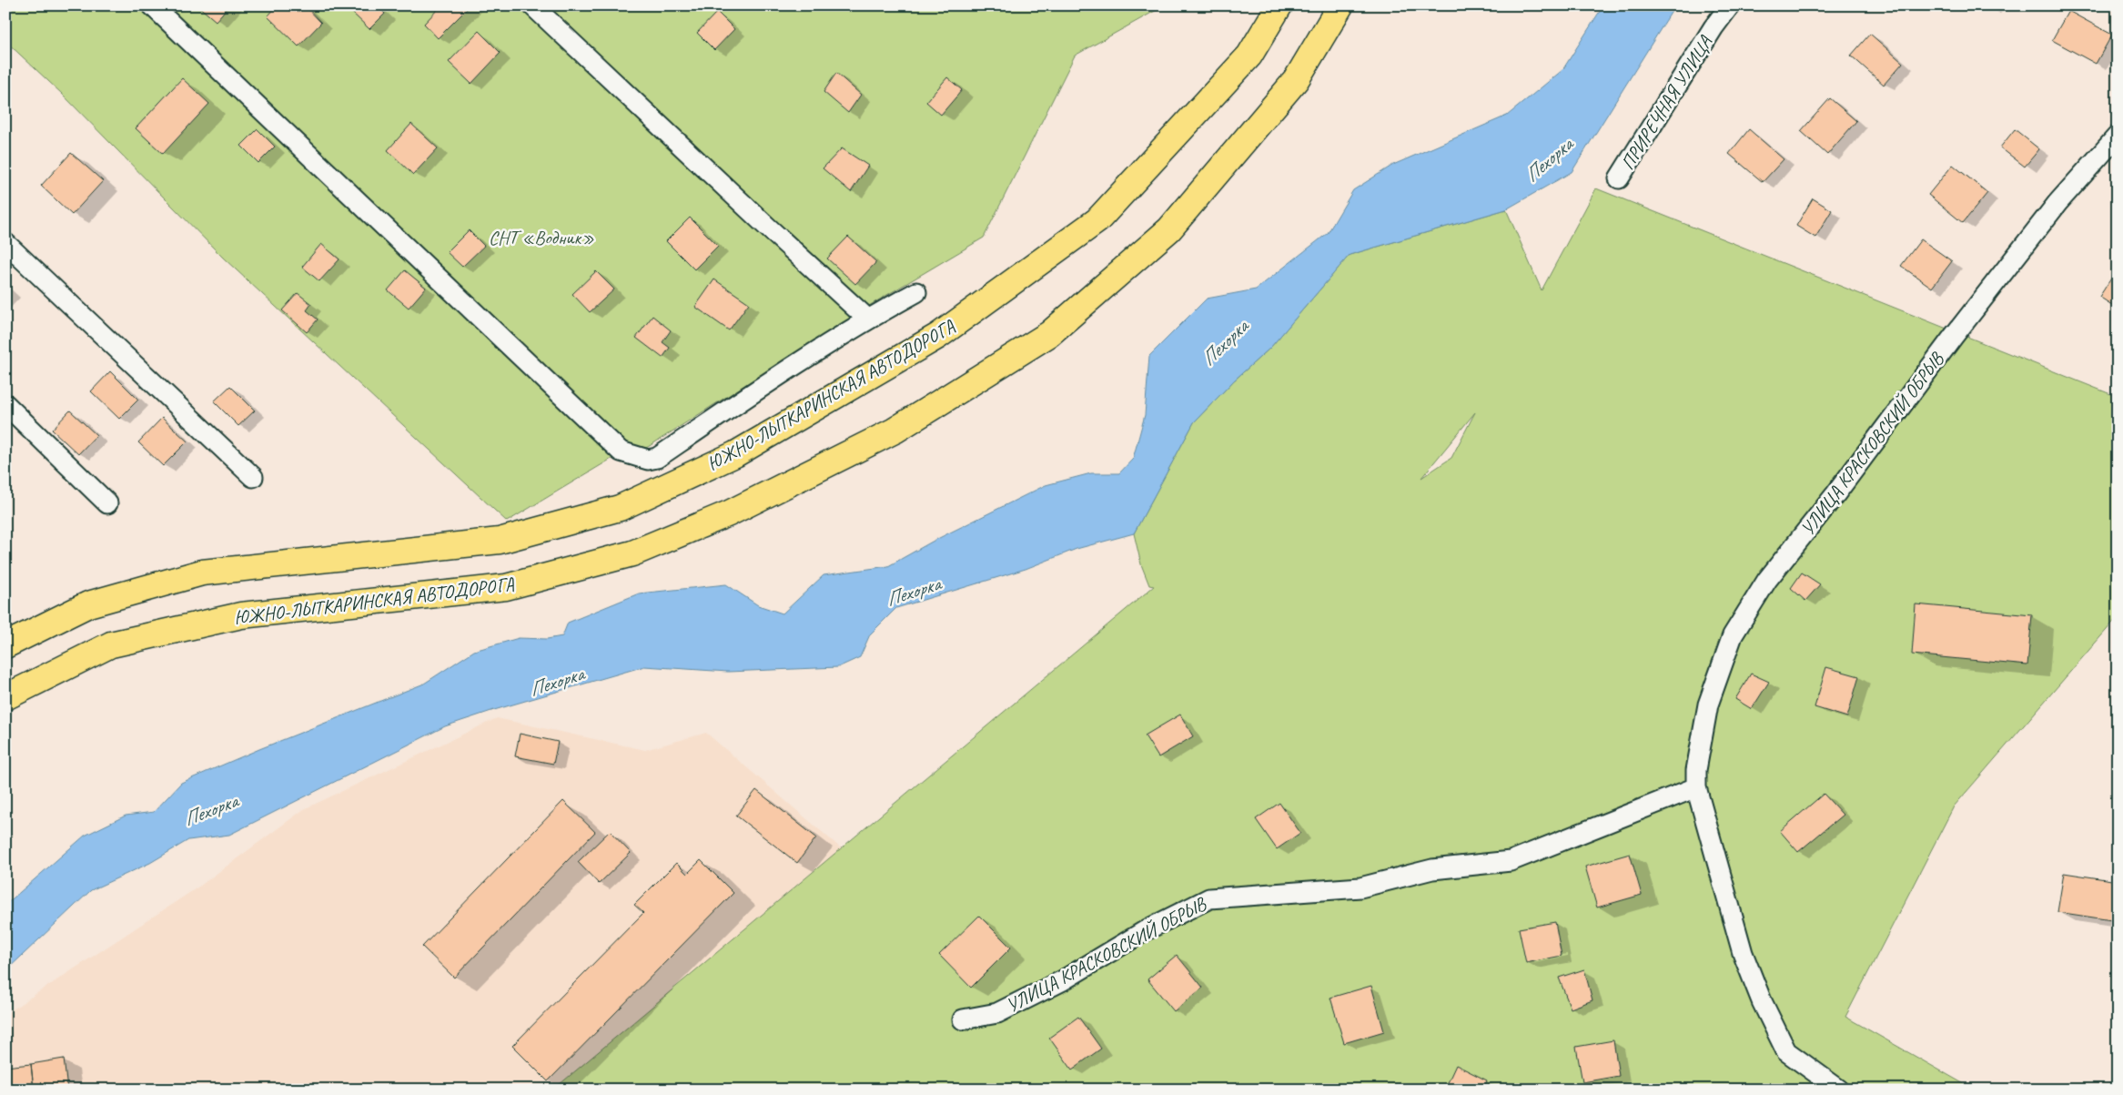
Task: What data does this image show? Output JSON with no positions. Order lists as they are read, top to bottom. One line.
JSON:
{"streets":{"main road":["ЮЖНО-ЛЫТКАРИНСКАЯ АВТОДОРОГА"],"street":["ПРИРЕЧНАЯ УЛИЦА","УЛИЦА КРАСКОВСКИЙ ОБРЫВ"]},"water":["Пехорка"],"parks":["СНТ «Водник»"]}
